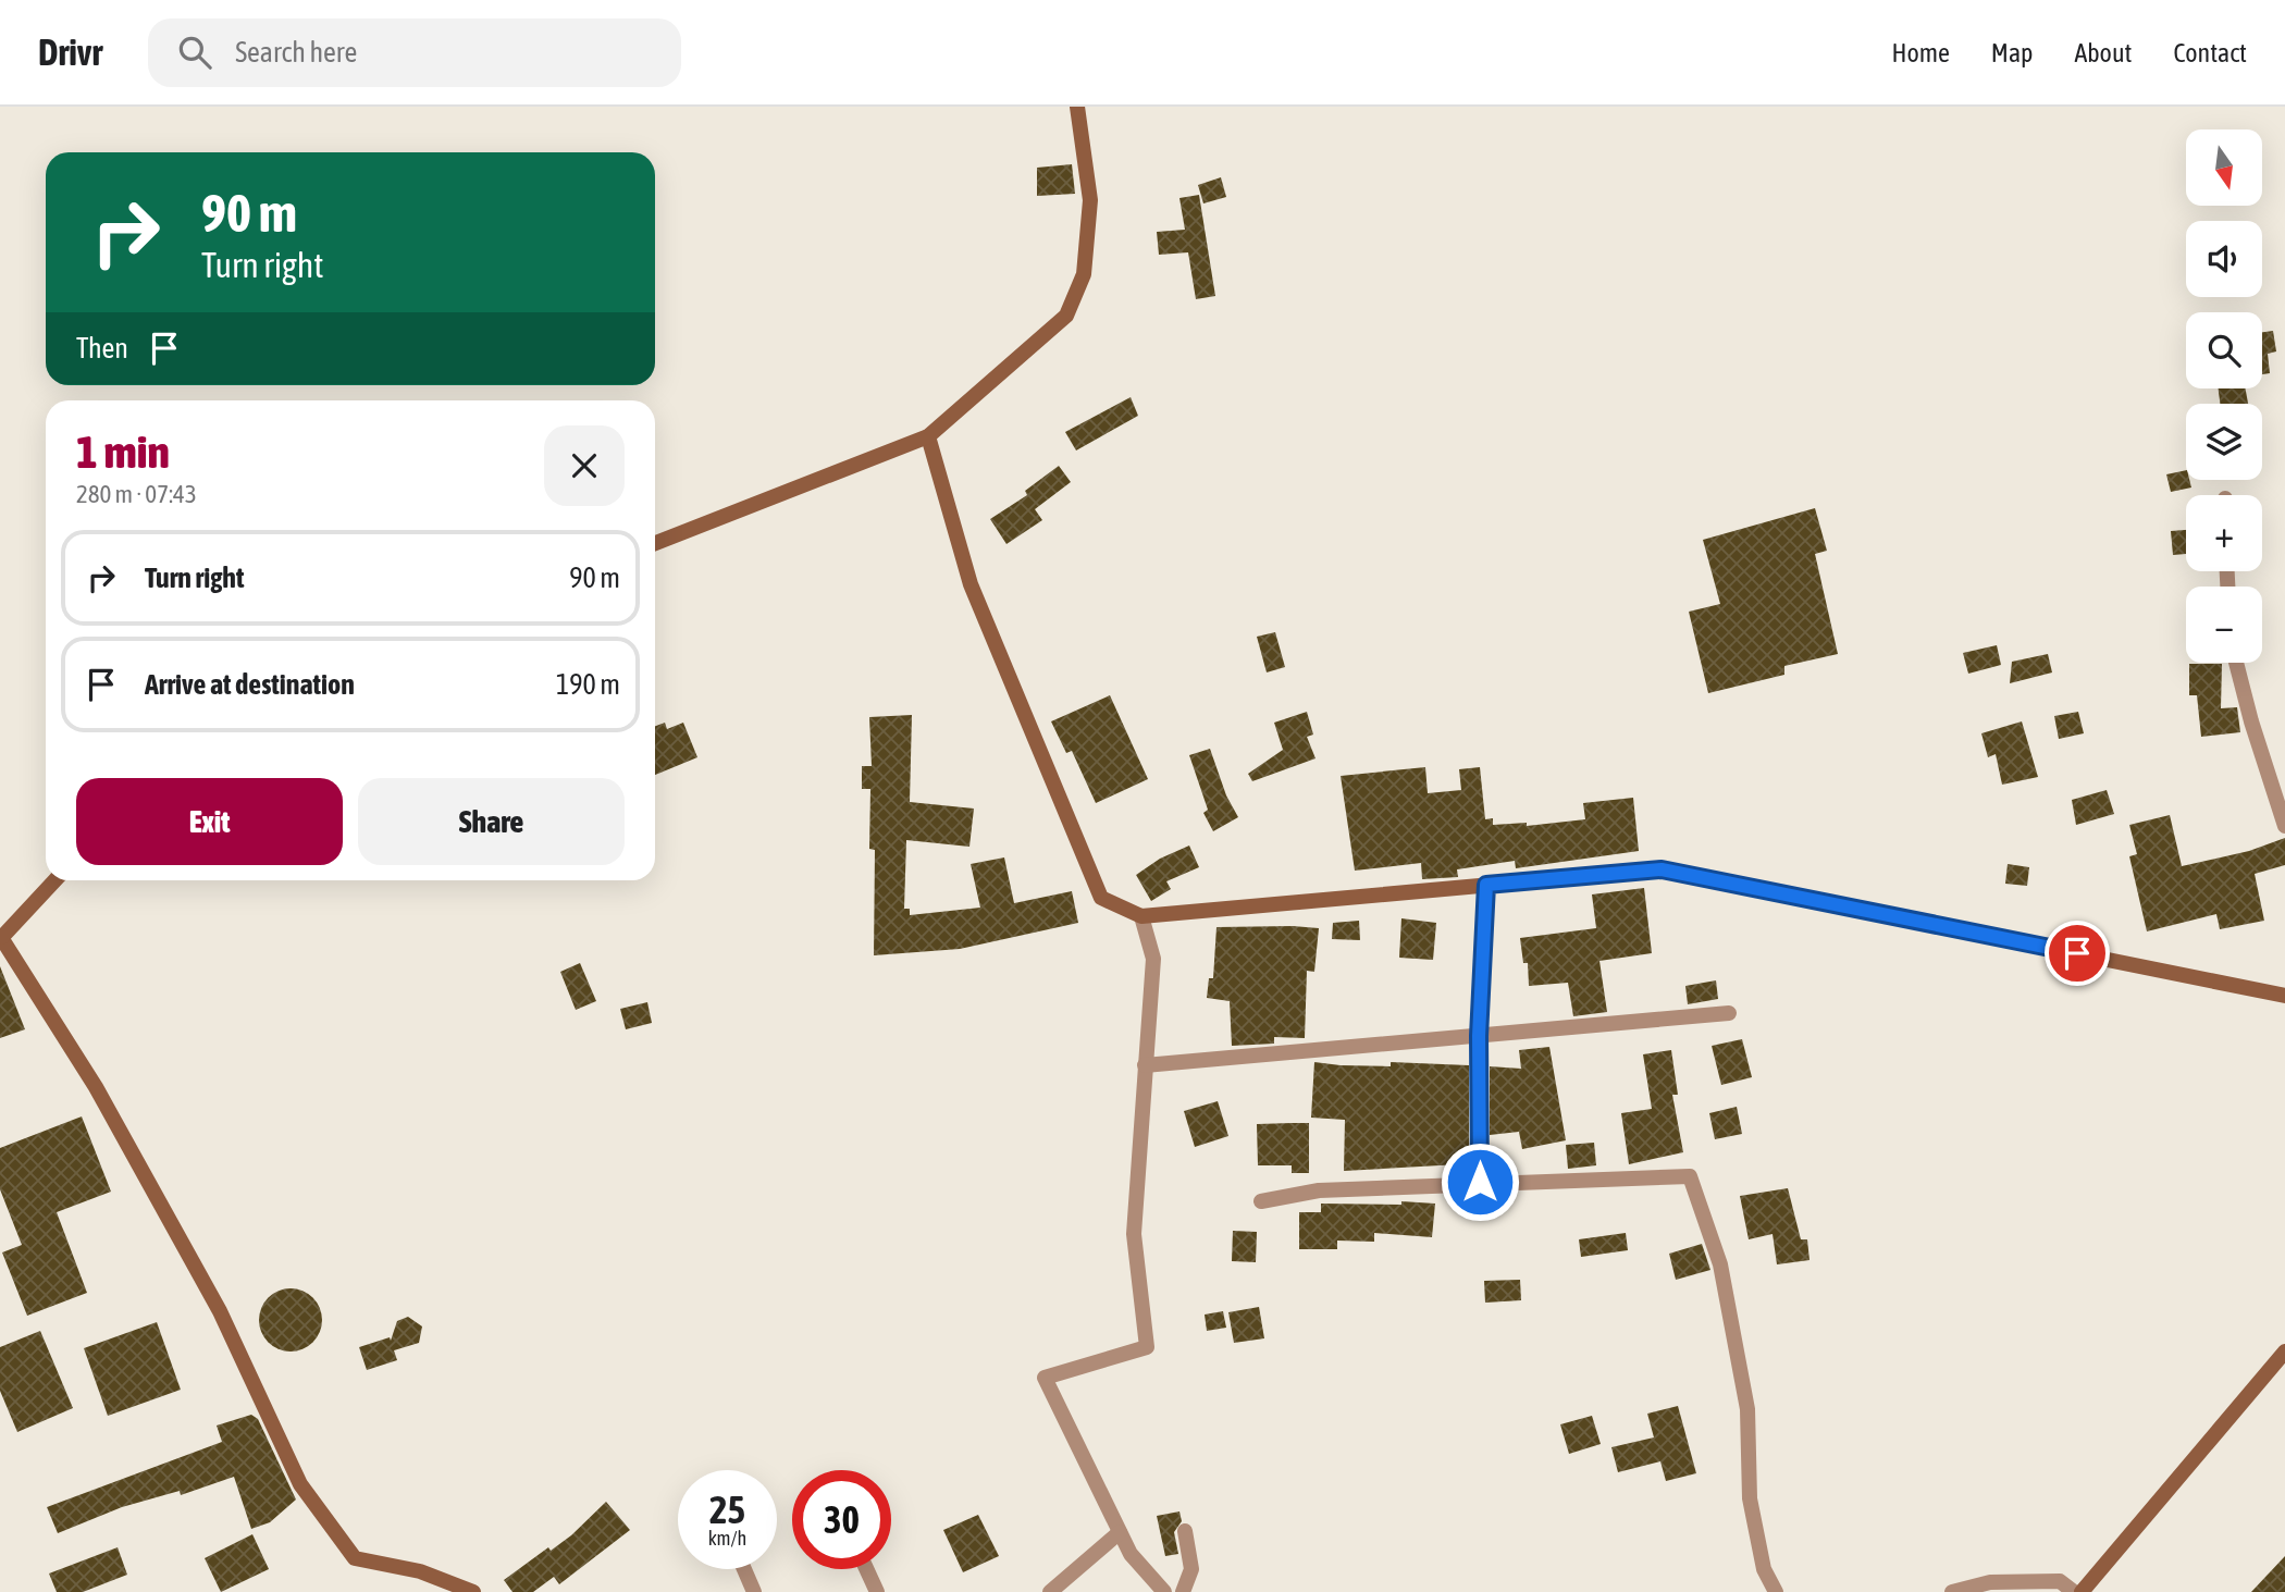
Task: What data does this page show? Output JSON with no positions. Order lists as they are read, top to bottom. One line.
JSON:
{"north":"bottom","page":{"header":"Drivr","search":"Search here","nav":["Home","Map","About","Contact"],"map_buttons":["+","−"],"turn":["90 m","Turn right"],"then":"Then","heading":["1 min","280 m · 07:43"],"list":[{"name":"Turn right","value":"90 m"},{"name":"Arrive at destination","value":"190 m"}],"buttons":["Exit","Share"],"speed":"25 km/h","limit":"30"}}
